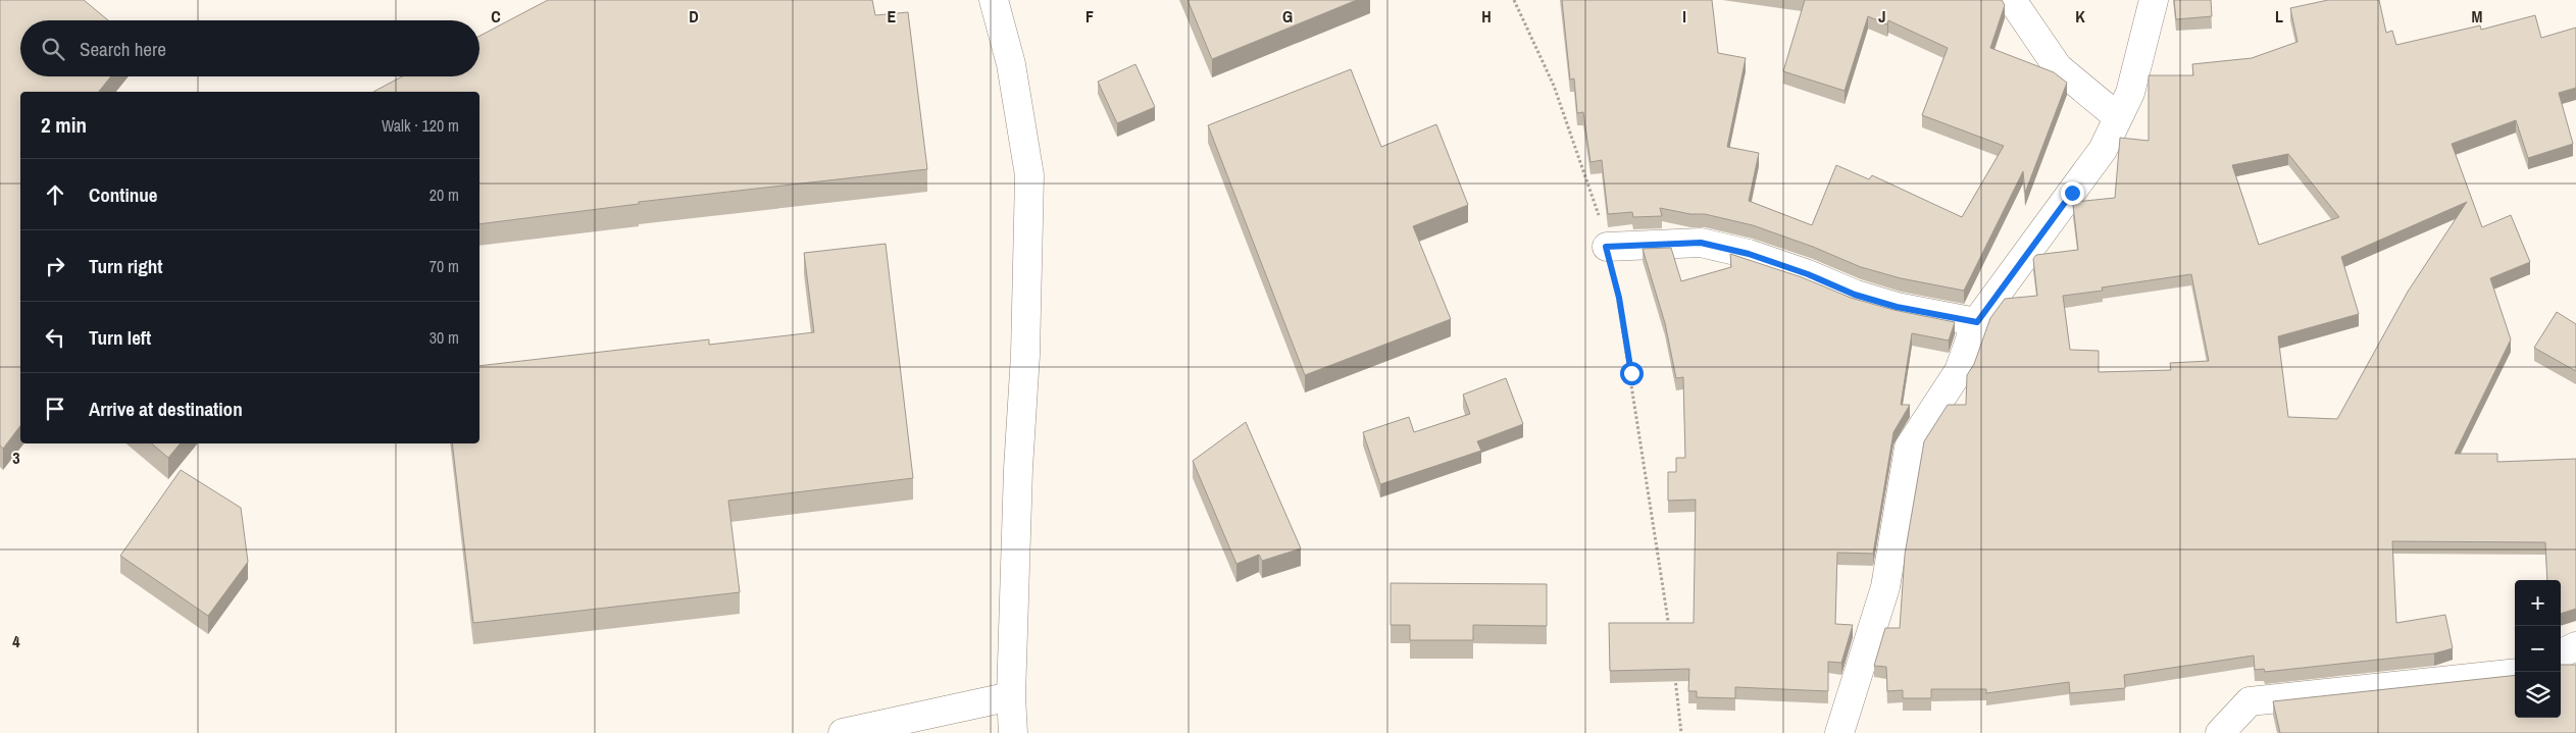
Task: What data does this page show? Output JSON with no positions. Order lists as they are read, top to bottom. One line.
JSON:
{"page":{"search":"Search here","heading":["2 min","Walk · 120 m"],"list":[["Continue","20 m"],["Turn right","70 m"],["Turn left","30 m"],"Arrive at destination"],"map_buttons":["+","−"]},"grid":{"columns":["C","D","E","F","G","H","I","J","K","L","M"],"rows":["3","4"]}}
